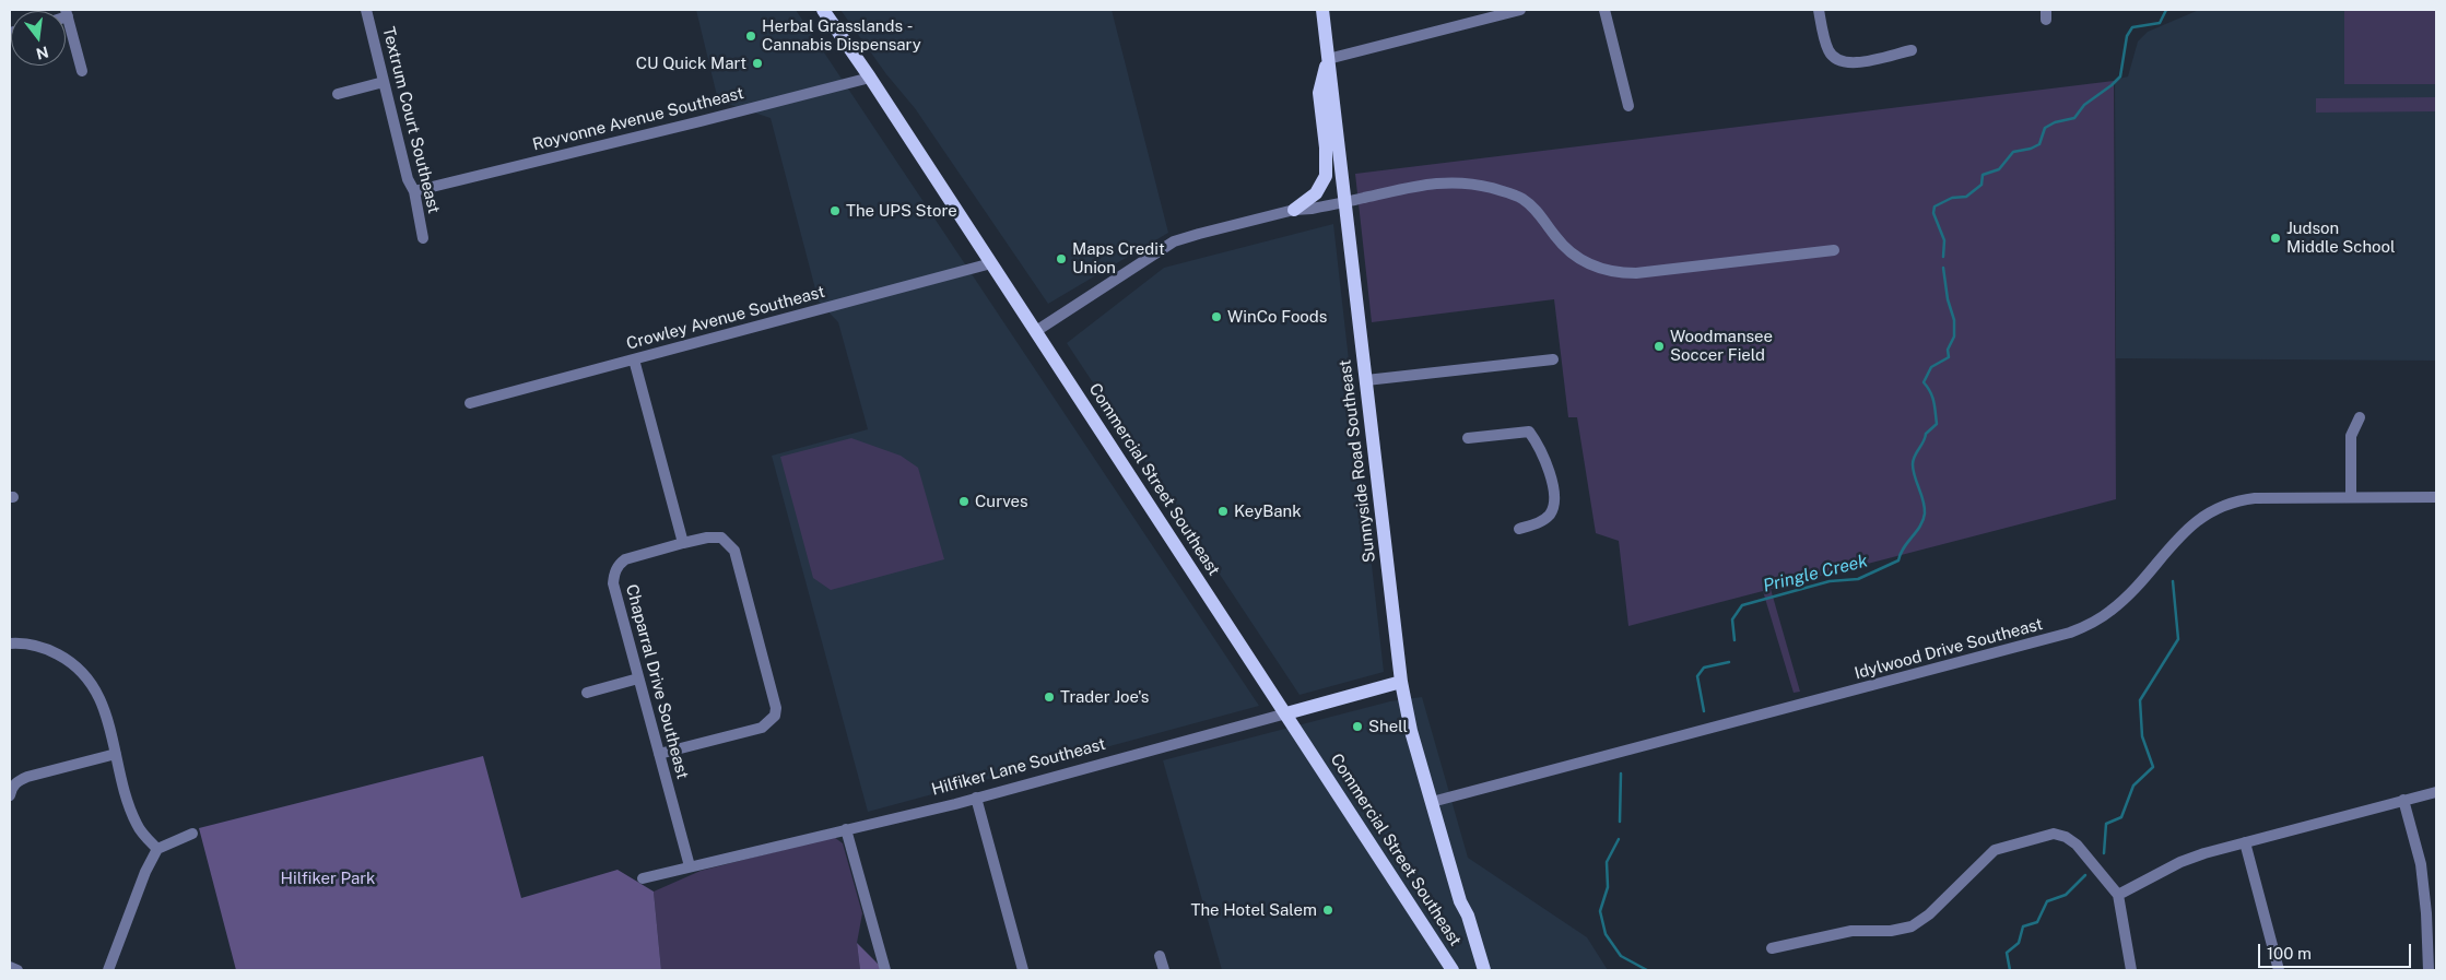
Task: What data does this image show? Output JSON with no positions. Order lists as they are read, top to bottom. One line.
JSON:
{"streets":{"main road":["Sunnyside Road Southeast","Commercial Street Southeast","Hilfiker Lane Southeast"],"street":["Royvonne Avenue Southeast","Textrum Court Southeast","Crowley Avenue Southeast","Idylwood Drive Southeast","Chaparral Drive Southeast"]},"crossings":[["Royvonne Avenue Southeast","Textrum Court Southeast"],["Royvonne Avenue Southeast","Commercial Street Southeast"],["Crowley Avenue Southeast","Commercial Street Southeast"],["Sunnyside Road Southeast","Idylwood Drive Southeast"],["Sunnyside Road Southeast","Hilfiker Lane Southeast"],["Commercial Street Southeast","Hilfiker Lane Southeast"],["Chaparral Drive Southeast","Hilfiker Lane Southeast"]],"water":["Pringle Creek"],"parks":["Hilfiker Park"],"places":["Herbal Grasslands - Cannabis Dispensary","CU Quick Mart","The UPS Store","Judson Middle School","Maps Credit Union","WinCo Foods","Woodmansee Soccer Field","Curves","KeyBank","Trader Joe's","Shell","The Hotel Salem"],"scale_bar":"100 m","north":"bottom"}
